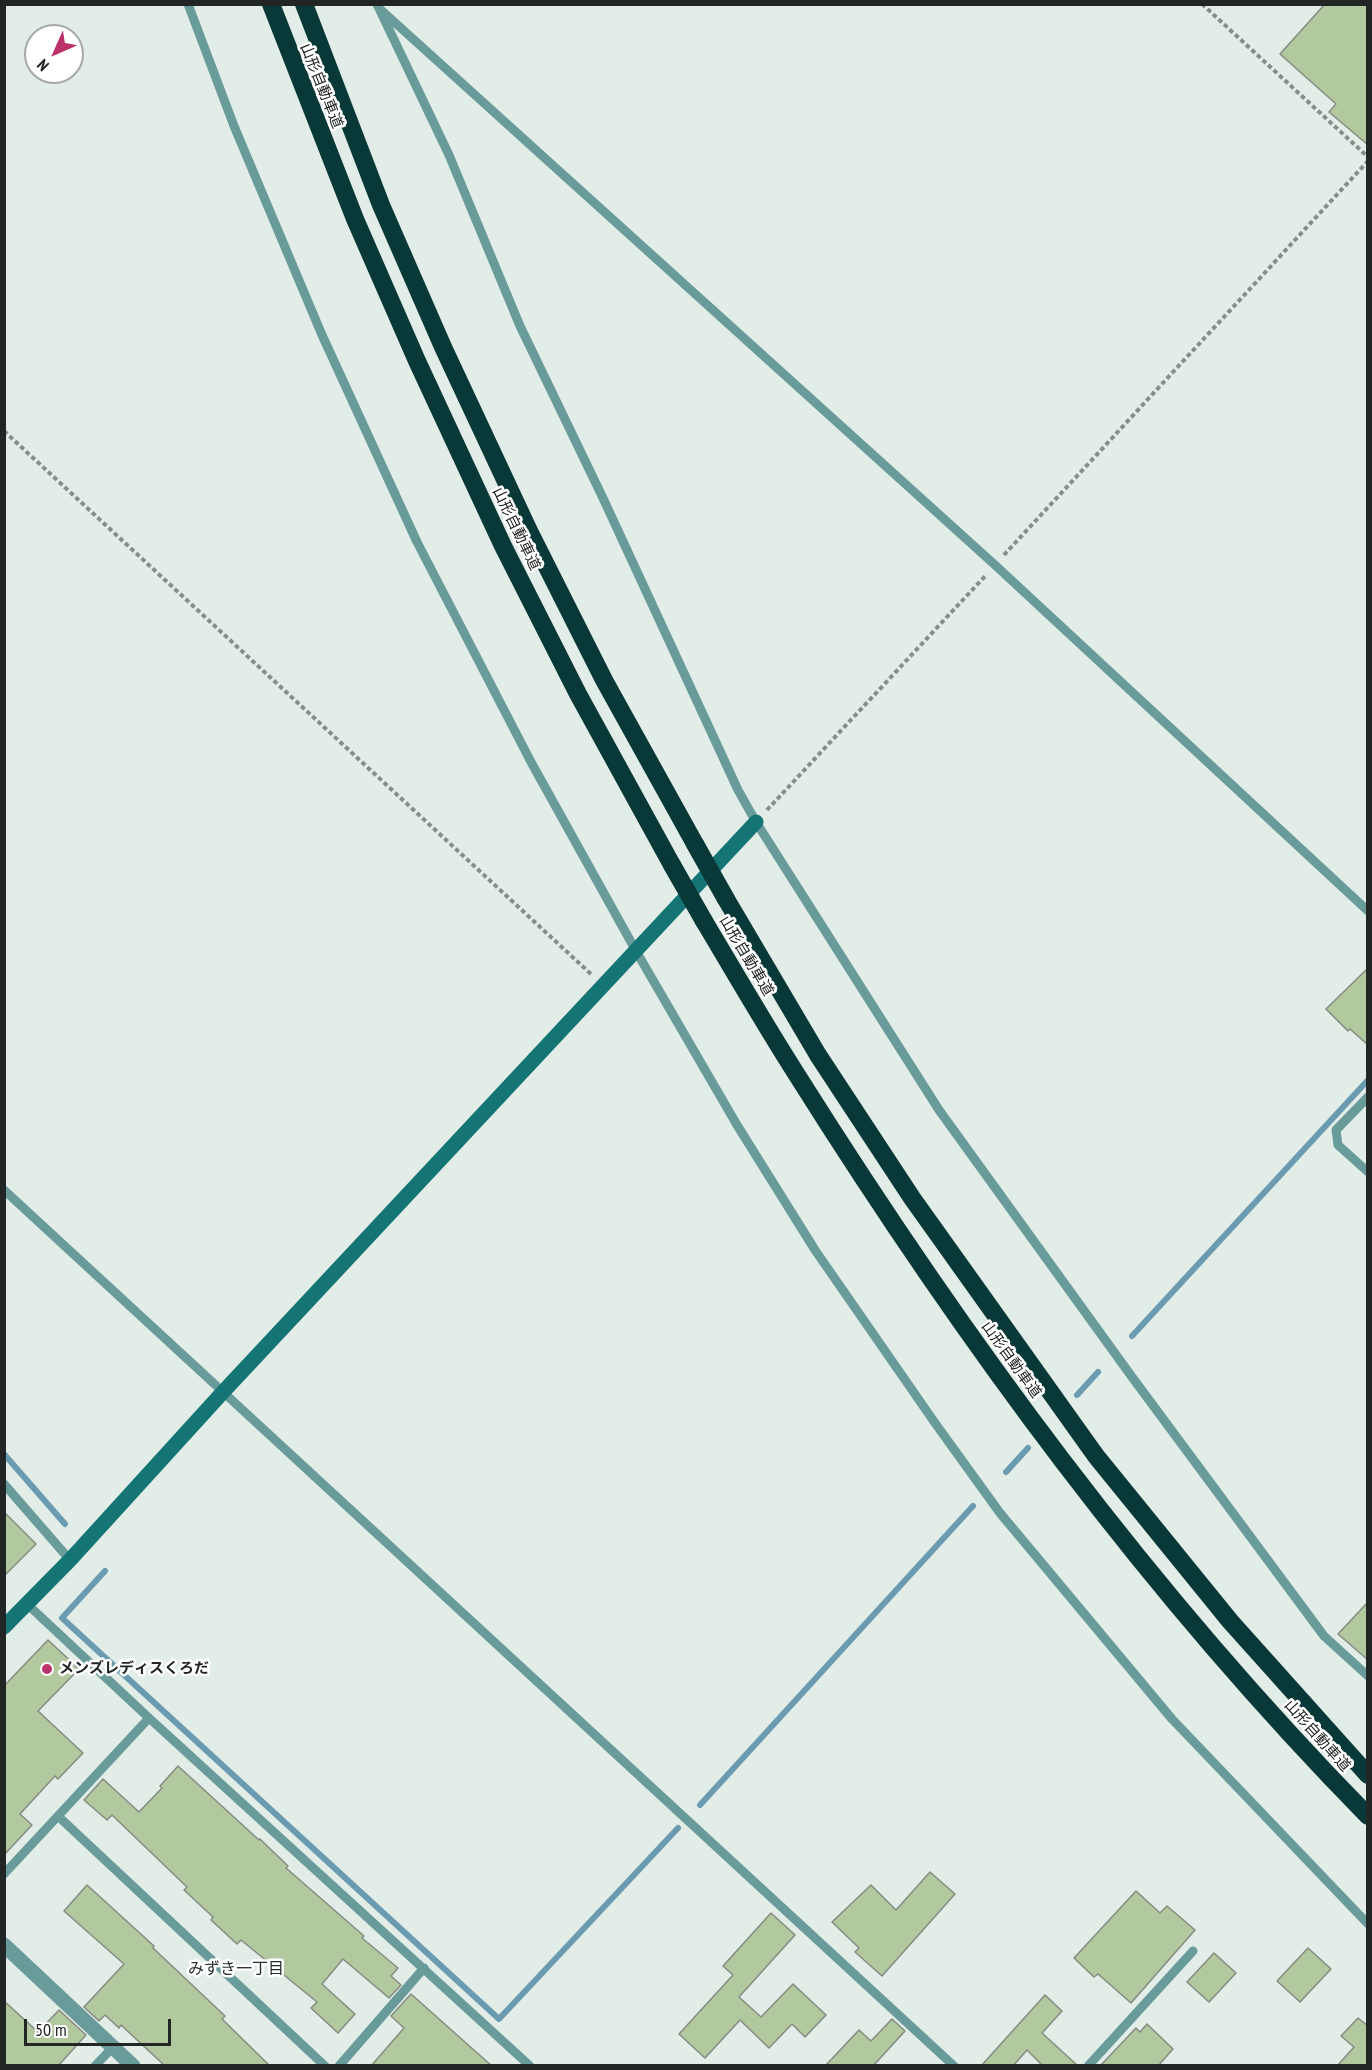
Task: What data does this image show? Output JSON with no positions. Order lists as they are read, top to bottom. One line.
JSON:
{"streets":{"highway":["山形自動車道"]},"districts":["みずき一丁目"],"places":["メンズレディスくろだ"],"scale_bar":"50 m","north":"bottom left"}
